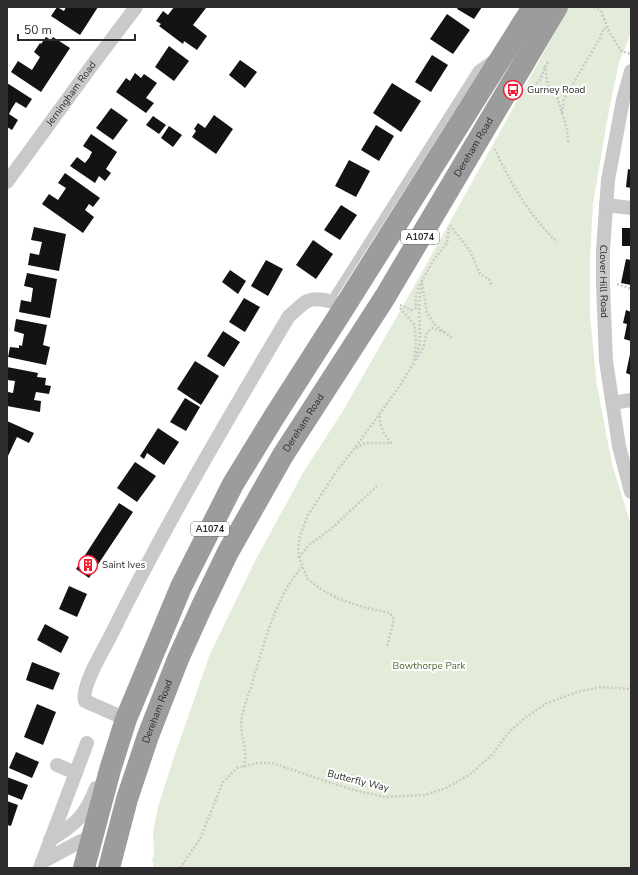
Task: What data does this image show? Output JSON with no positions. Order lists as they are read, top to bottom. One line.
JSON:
{"streets":{"highway":["Dereham Road","A1074"],"street":["Jerningham Road","Clover Hill Road"],"path":["Butterfly Way"]},"crossings":[["Dereham Road","A1074"]],"parks":["Bowthorpe Park"],"places":{"bus stop":["Gurney Road"],"building":["Saint Ives"]},"scale_bar":"50 m"}
